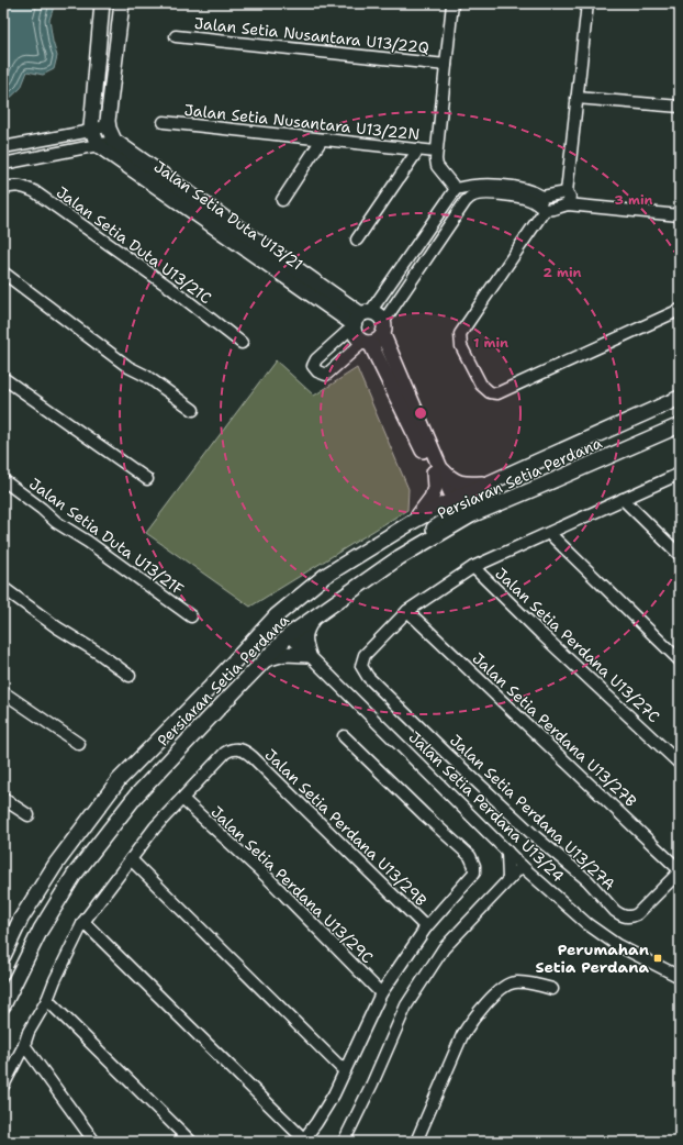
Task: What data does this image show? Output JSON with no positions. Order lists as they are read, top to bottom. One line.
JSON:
{"streets":{"main road":["Jalan Setia Duta U13/21","Persiaran Setia Perdana"],"street":["Jalan Setia Nusantara U13/22Q","Jalan Setia Nusantara U13/22N","Jalan Setia Duta U13/21C","Jalan Setia Duta U13/21F","Jalan Setia Perdana U13/27C","Jalan Setia Perdana U13/27B","Jalan Setia Perdana U13/24","Jalan Setia Perdana U13/27A","Jalan Setia Perdana U13/29B","Jalan Setia Perdana U13/29C"]},"crossings":[["Persiaran Setia Perdana","Jalan Setia Perdana U13/24"],["Jalan Setia Perdana U13/27B","Jalan Setia Perdana U13/27A"],["Jalan Setia Perdana U13/29B","Jalan Setia Perdana U13/29C"]],"places":{"transit":["Perumahan Setia Perdana"]},"rings":["3 min","2 min","1 min"]}
